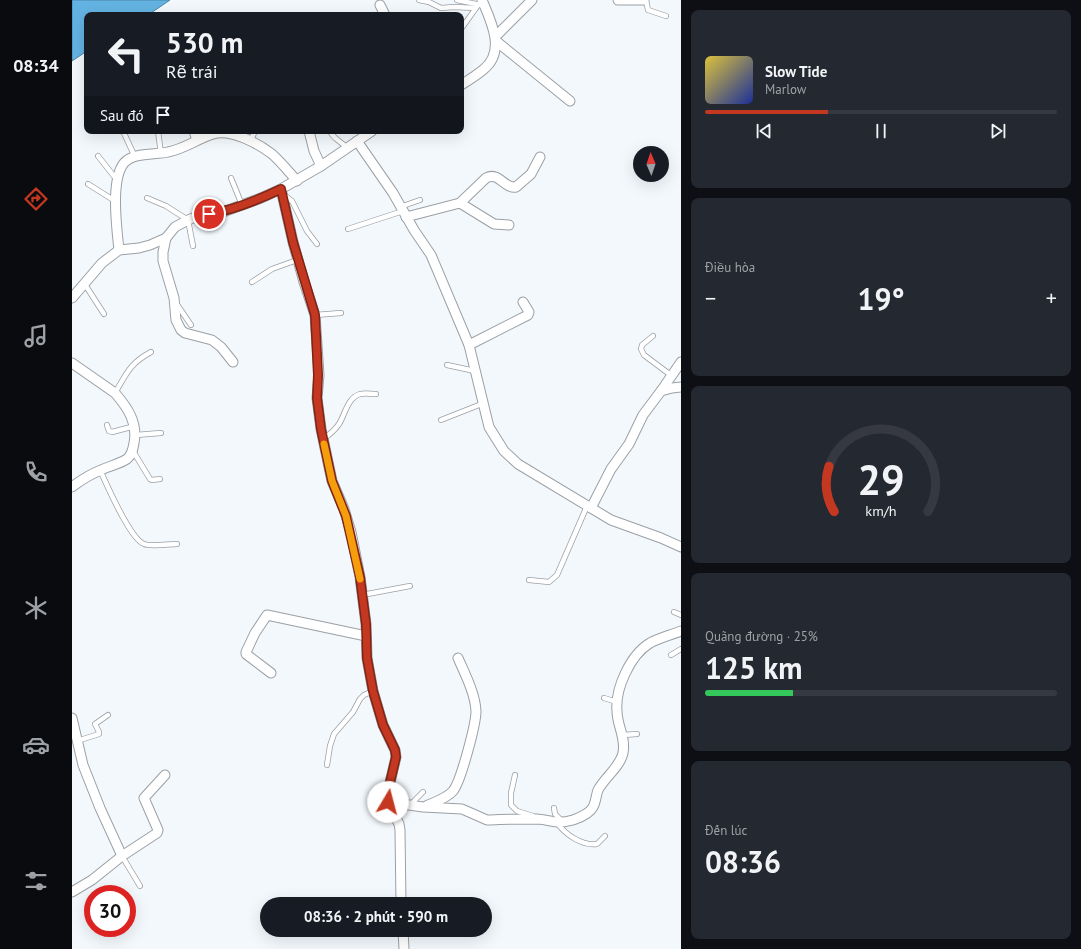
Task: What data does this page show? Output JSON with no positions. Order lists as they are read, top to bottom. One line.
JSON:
{"north":"top","page":{"tabs":"08:34","turn":["530 m","Rẽ trái"],"song":["Slow Tide","Marlow"],"then":"Sau đó","tile":["Điều hòa",["Quãng đường · 25%","125 km"],["Đến lúc","08:36"]],"heat":["−","19°","+"],"limit":"30","trip":"08:36 · 2 phút · 590 m","gauge":["29","km/h"]}}
